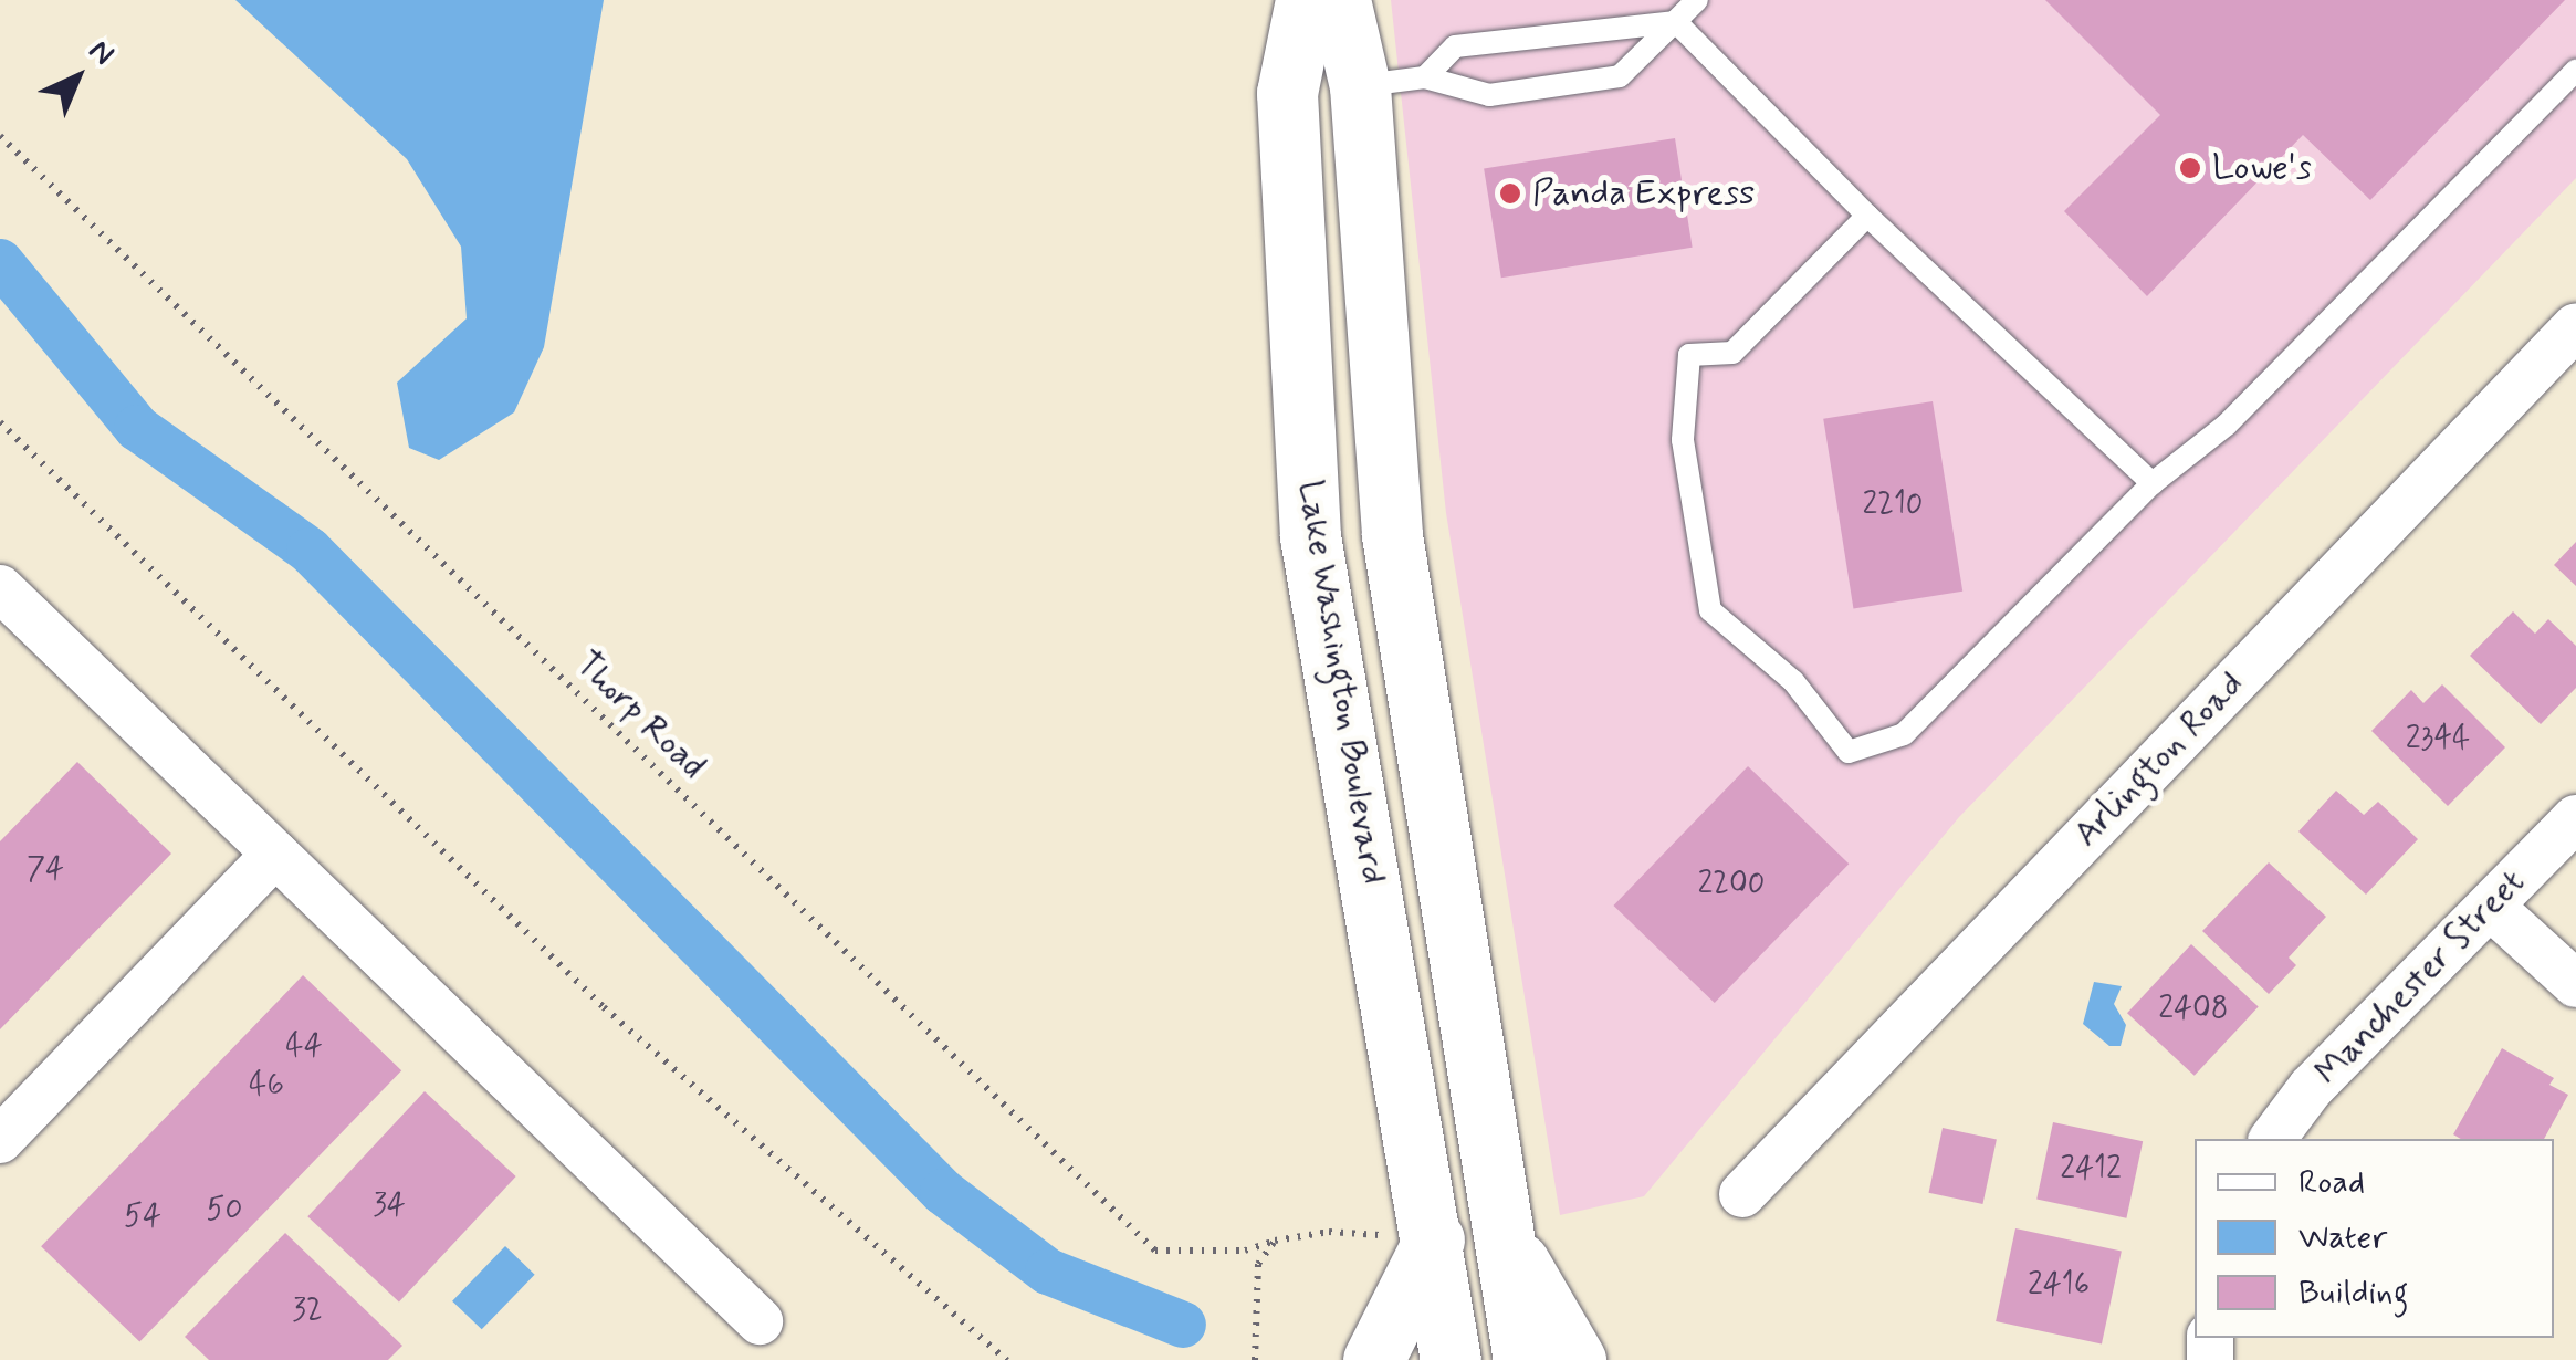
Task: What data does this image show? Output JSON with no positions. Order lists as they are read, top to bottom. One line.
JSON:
{"streets":{"main road":["Lake Washington Boulevard"],"street":["Arlington Road","Manchester Street"],"path":["Thorp Road"]},"crossings":[["Lake Washington Boulevard","Thorp Road"]],"places":["Lowe's","Panda Express"],"house_numbers":["2210","2344","74","2200","2408","44","46","2412","34","50","54","2416","32"],"legend":["Road","Water","Building"],"north":"top right"}
